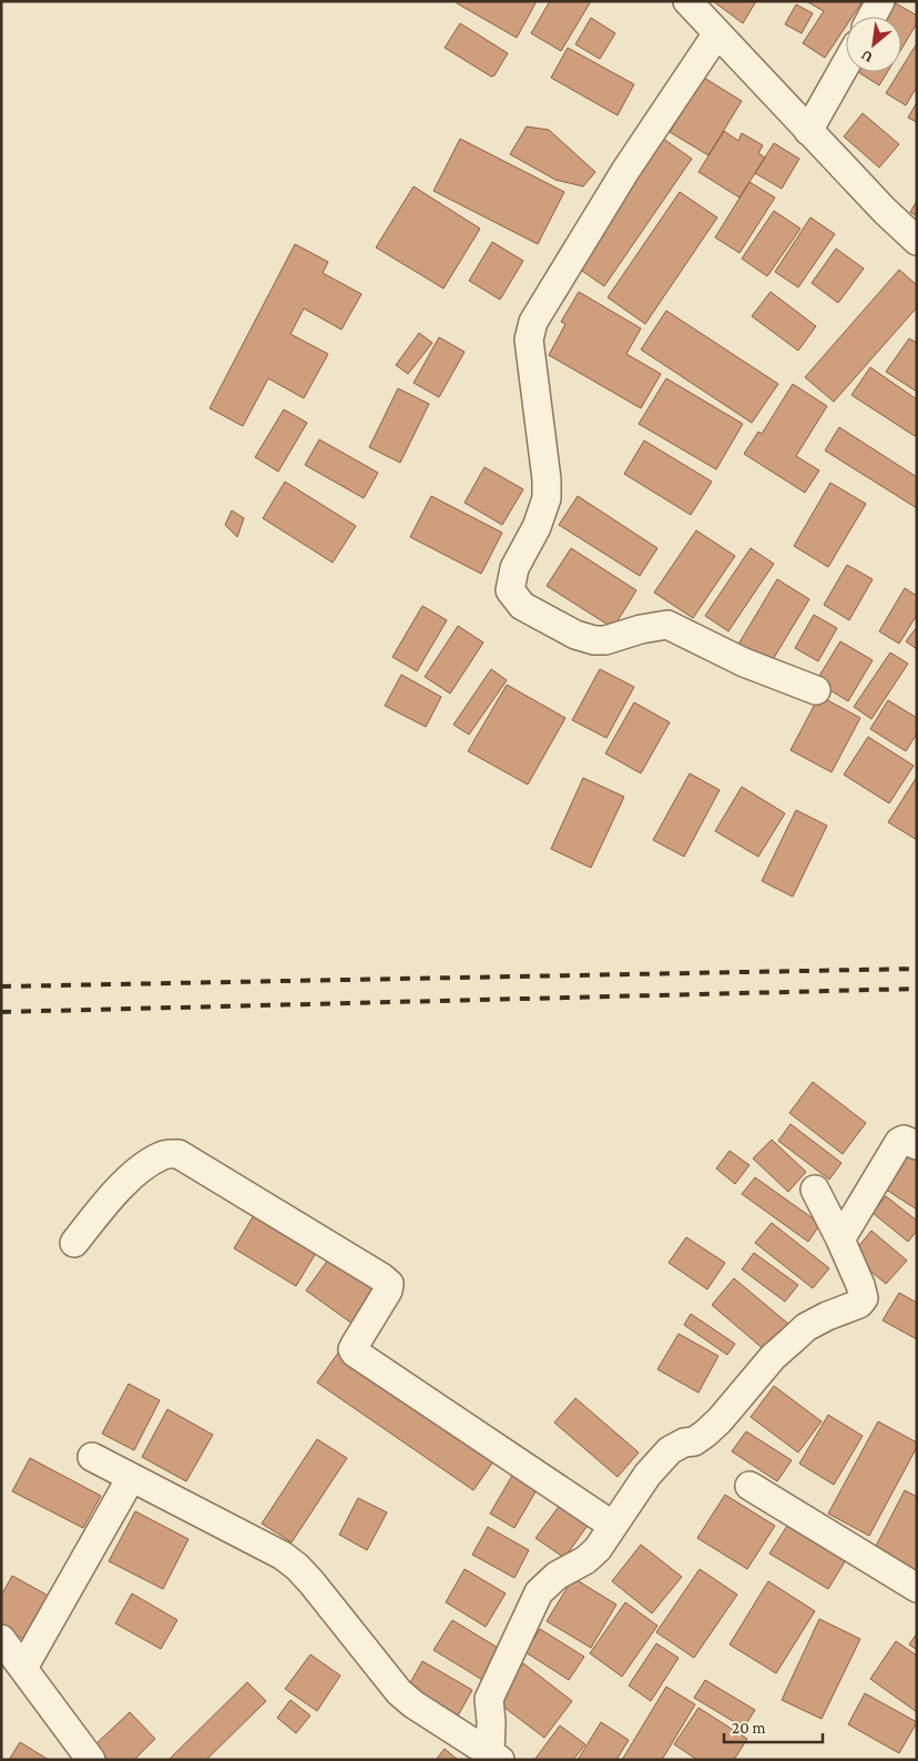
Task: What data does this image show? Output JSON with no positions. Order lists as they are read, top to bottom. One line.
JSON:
{"scale_bar":"20 m","north":"bottom left"}
